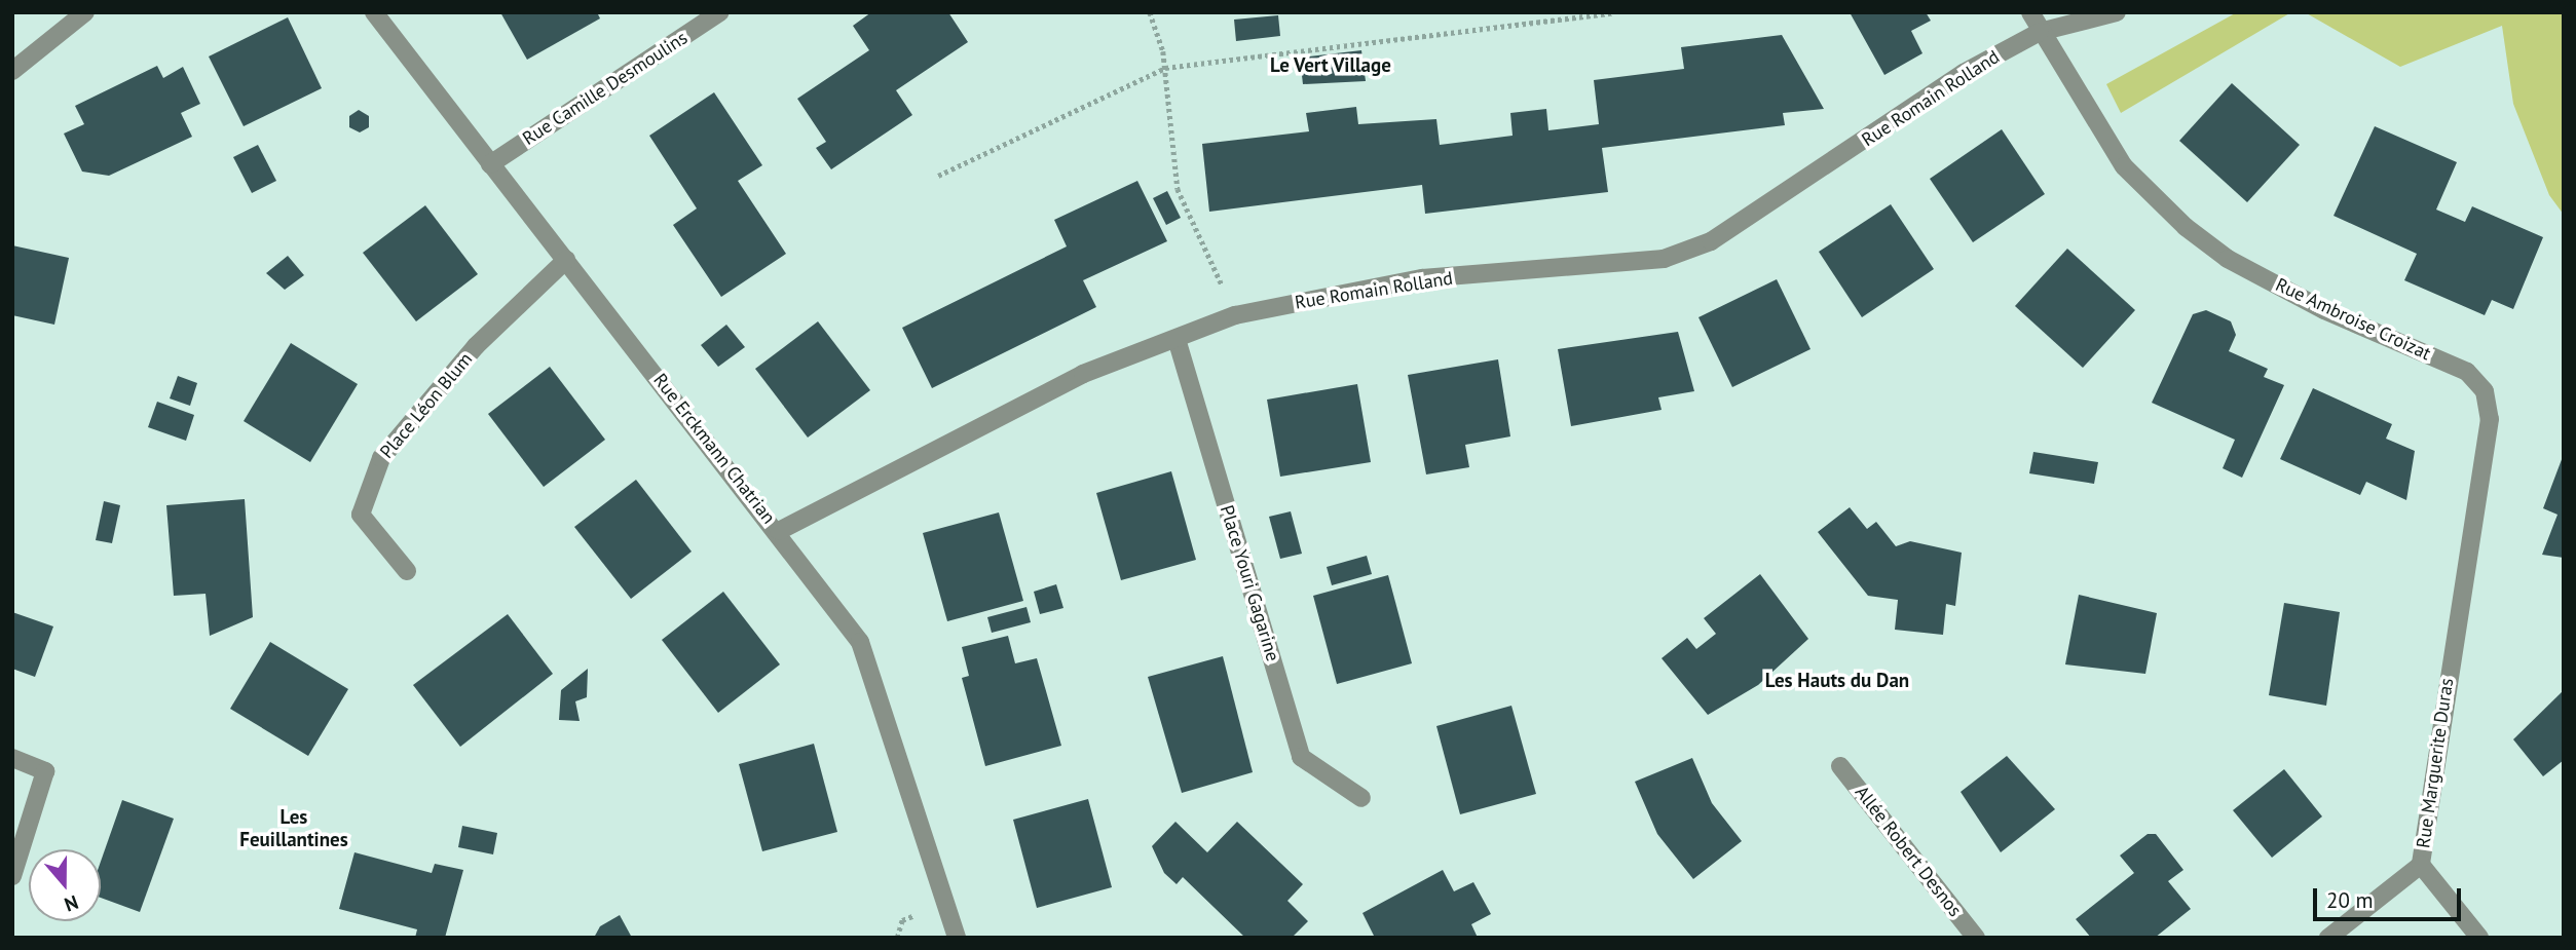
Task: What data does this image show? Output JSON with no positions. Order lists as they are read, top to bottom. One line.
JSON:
{"streets":{"street":["Rue Camille Desmoulins","Rue Romain Rolland","Rue Ambroise Croizat","Place Léon Blum","Rue Erckmann Chatrian","Place Youri Gagarine","Rue Marguerite Duras","Allée Robert Desnos"]},"crossings":[["Rue Camille Desmoulins","Rue Erckmann Chatrian"],["Rue Romain Rolland","Rue Ambroise Croizat"],["Rue Romain Rolland","Rue Erckmann Chatrian"],["Rue Romain Rolland","Place Youri Gagarine"],["Rue Ambroise Croizat","Rue Marguerite Duras"],["Place Léon Blum","Rue Erckmann Chatrian"]],"districts":["Le Vert Village","Les Hauts du Dan","Les Feuillantines"],"scale_bar":"20 m","north":"bottom"}
